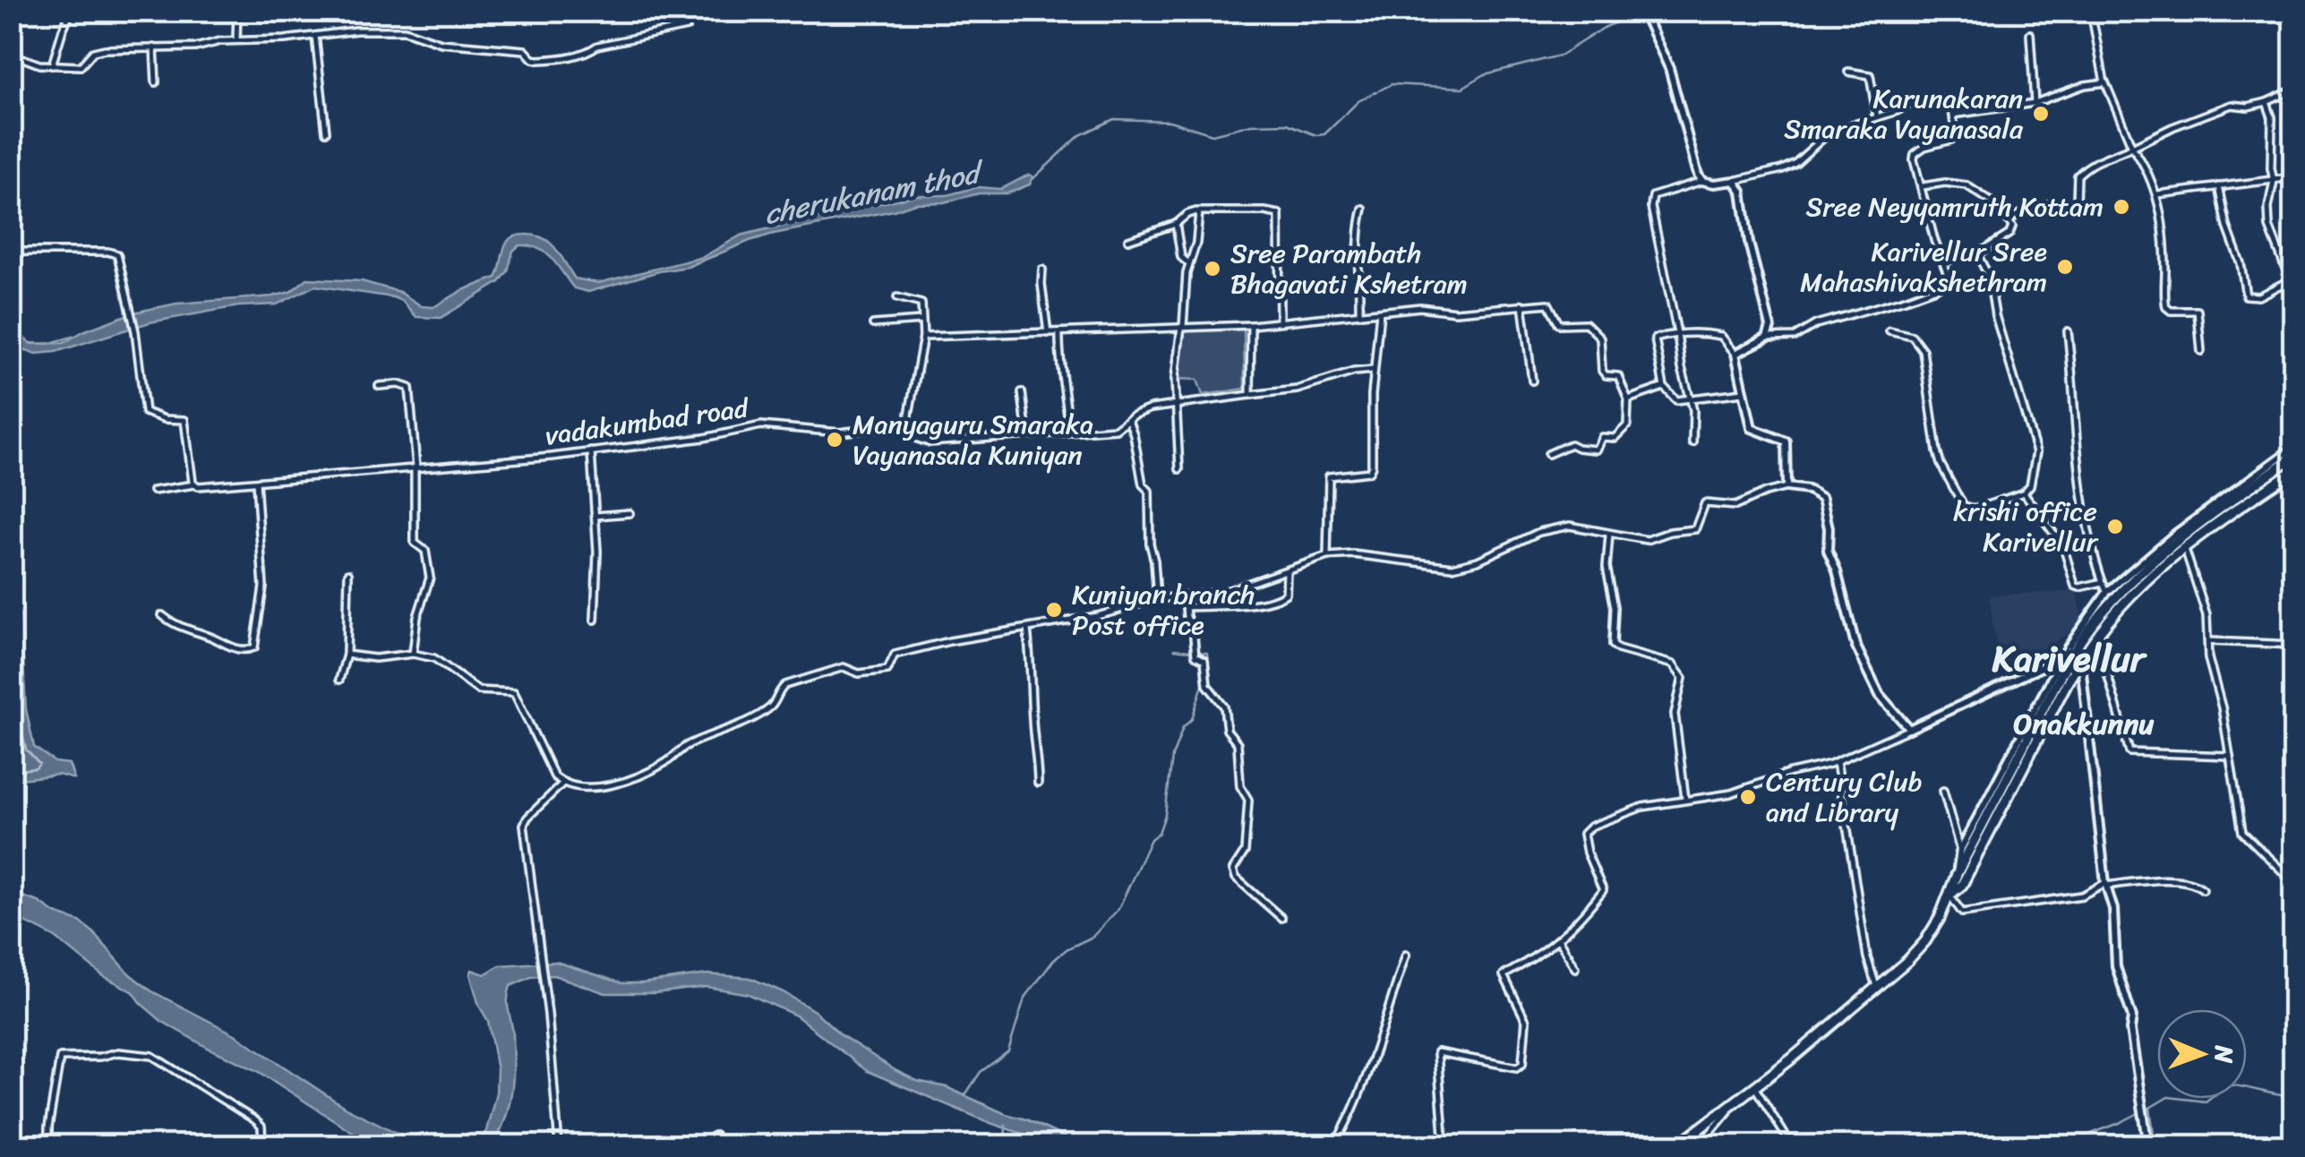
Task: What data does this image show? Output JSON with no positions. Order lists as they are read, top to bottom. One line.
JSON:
{"streets":{"street":["vadakumbad road"]},"districts":["Karivellur","Onakkunnu"],"water":["cherukanam thod"],"places":["Karunakaran Smaraka Vayanasala","Sree Neyyamruth Kottam","Karivellur Sree Mahashivakshethram","Sree Parambath Bhagavati Kshetram","Manyaguru Smaraka Vayanasala Kuniyan","krishi office Karivellur","Kuniyan branch Post office","Century Club and Library"],"north":"right"}
